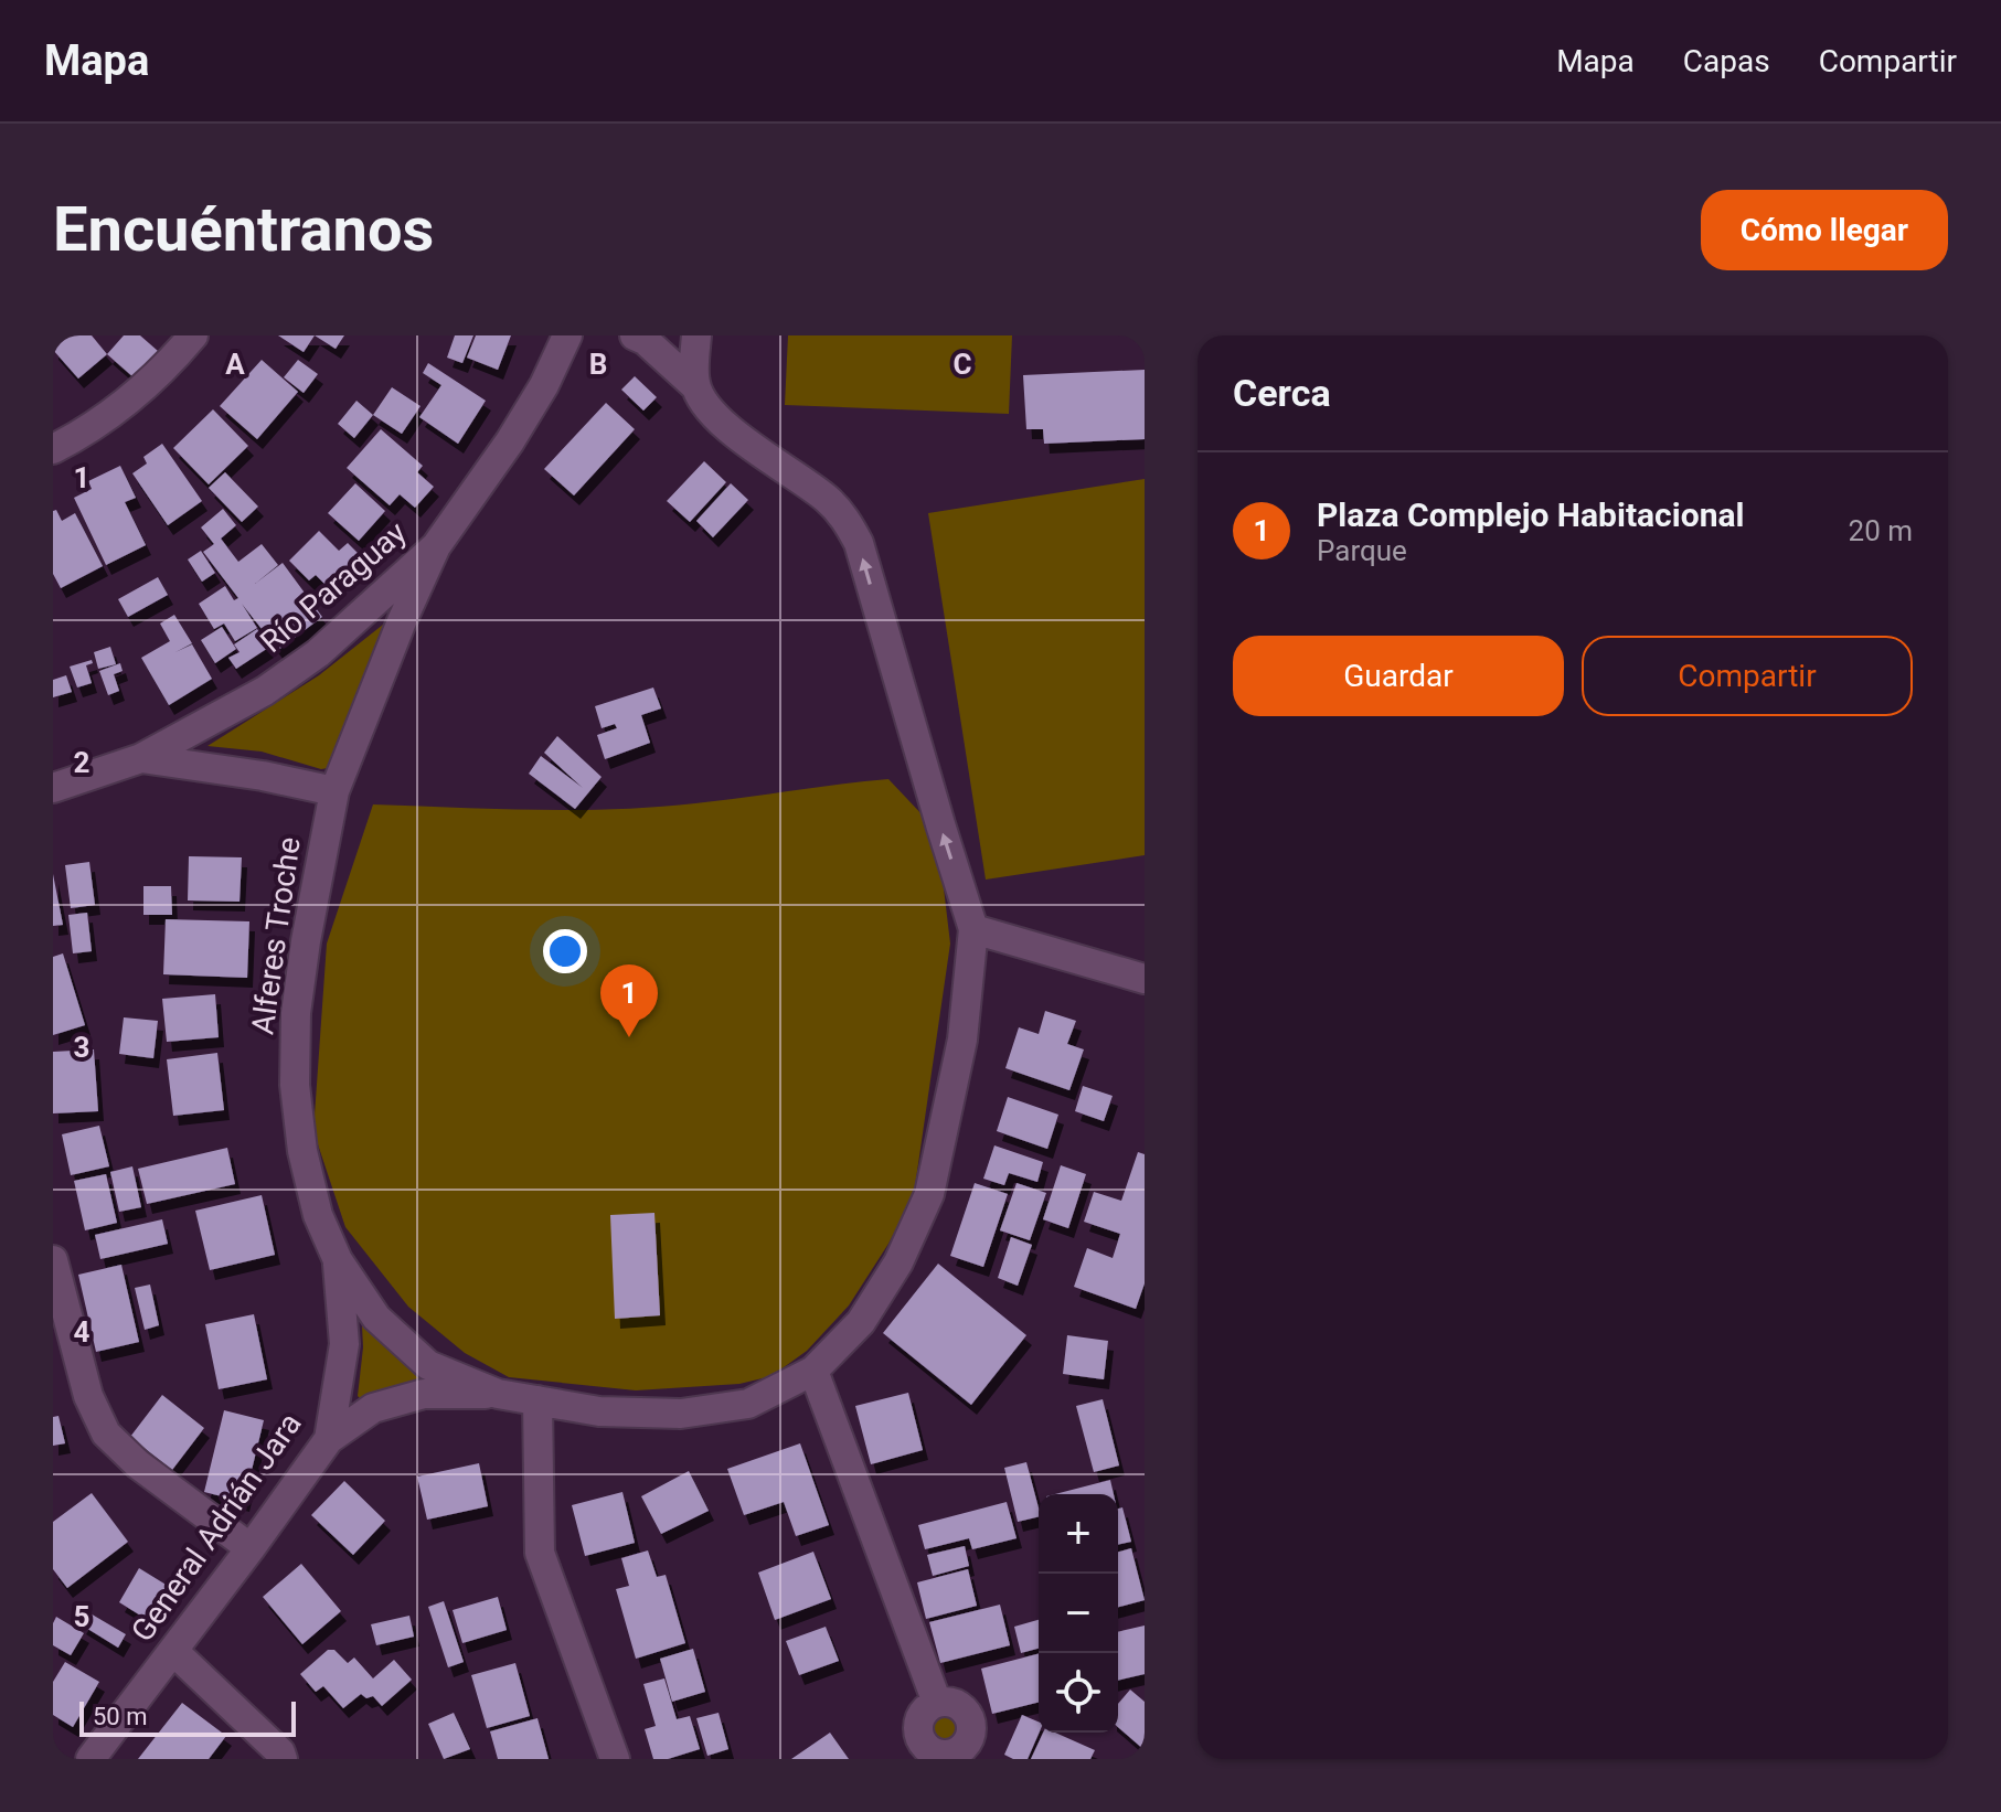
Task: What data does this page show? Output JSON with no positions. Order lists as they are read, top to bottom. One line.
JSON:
{"streets":{"street":["Río Paraguay","Alferes Troche","General Adrián Jara"]},"crossings":[["Río Paraguay","Alferes Troche"],["Alferes Troche","General Adrián Jara"]],"scale_bar":"50 m","page":{"header":"Mapa","nav":["Mapa","Capas","Compartir"],"buttons":["Cómo llegar",["Guardar","Compartir"]],"title":"Encuéntranos","heading":"Cerca","list":[{"mark":"1","name":"Plaza Complejo Habitacional","note":"Parque","value":"20 m"}],"pins":"1","map_buttons":["+","−"],"scale":"50 m"},"grid":{"columns":["A","B","C"],"rows":["1","2","3","4","5"]}}
